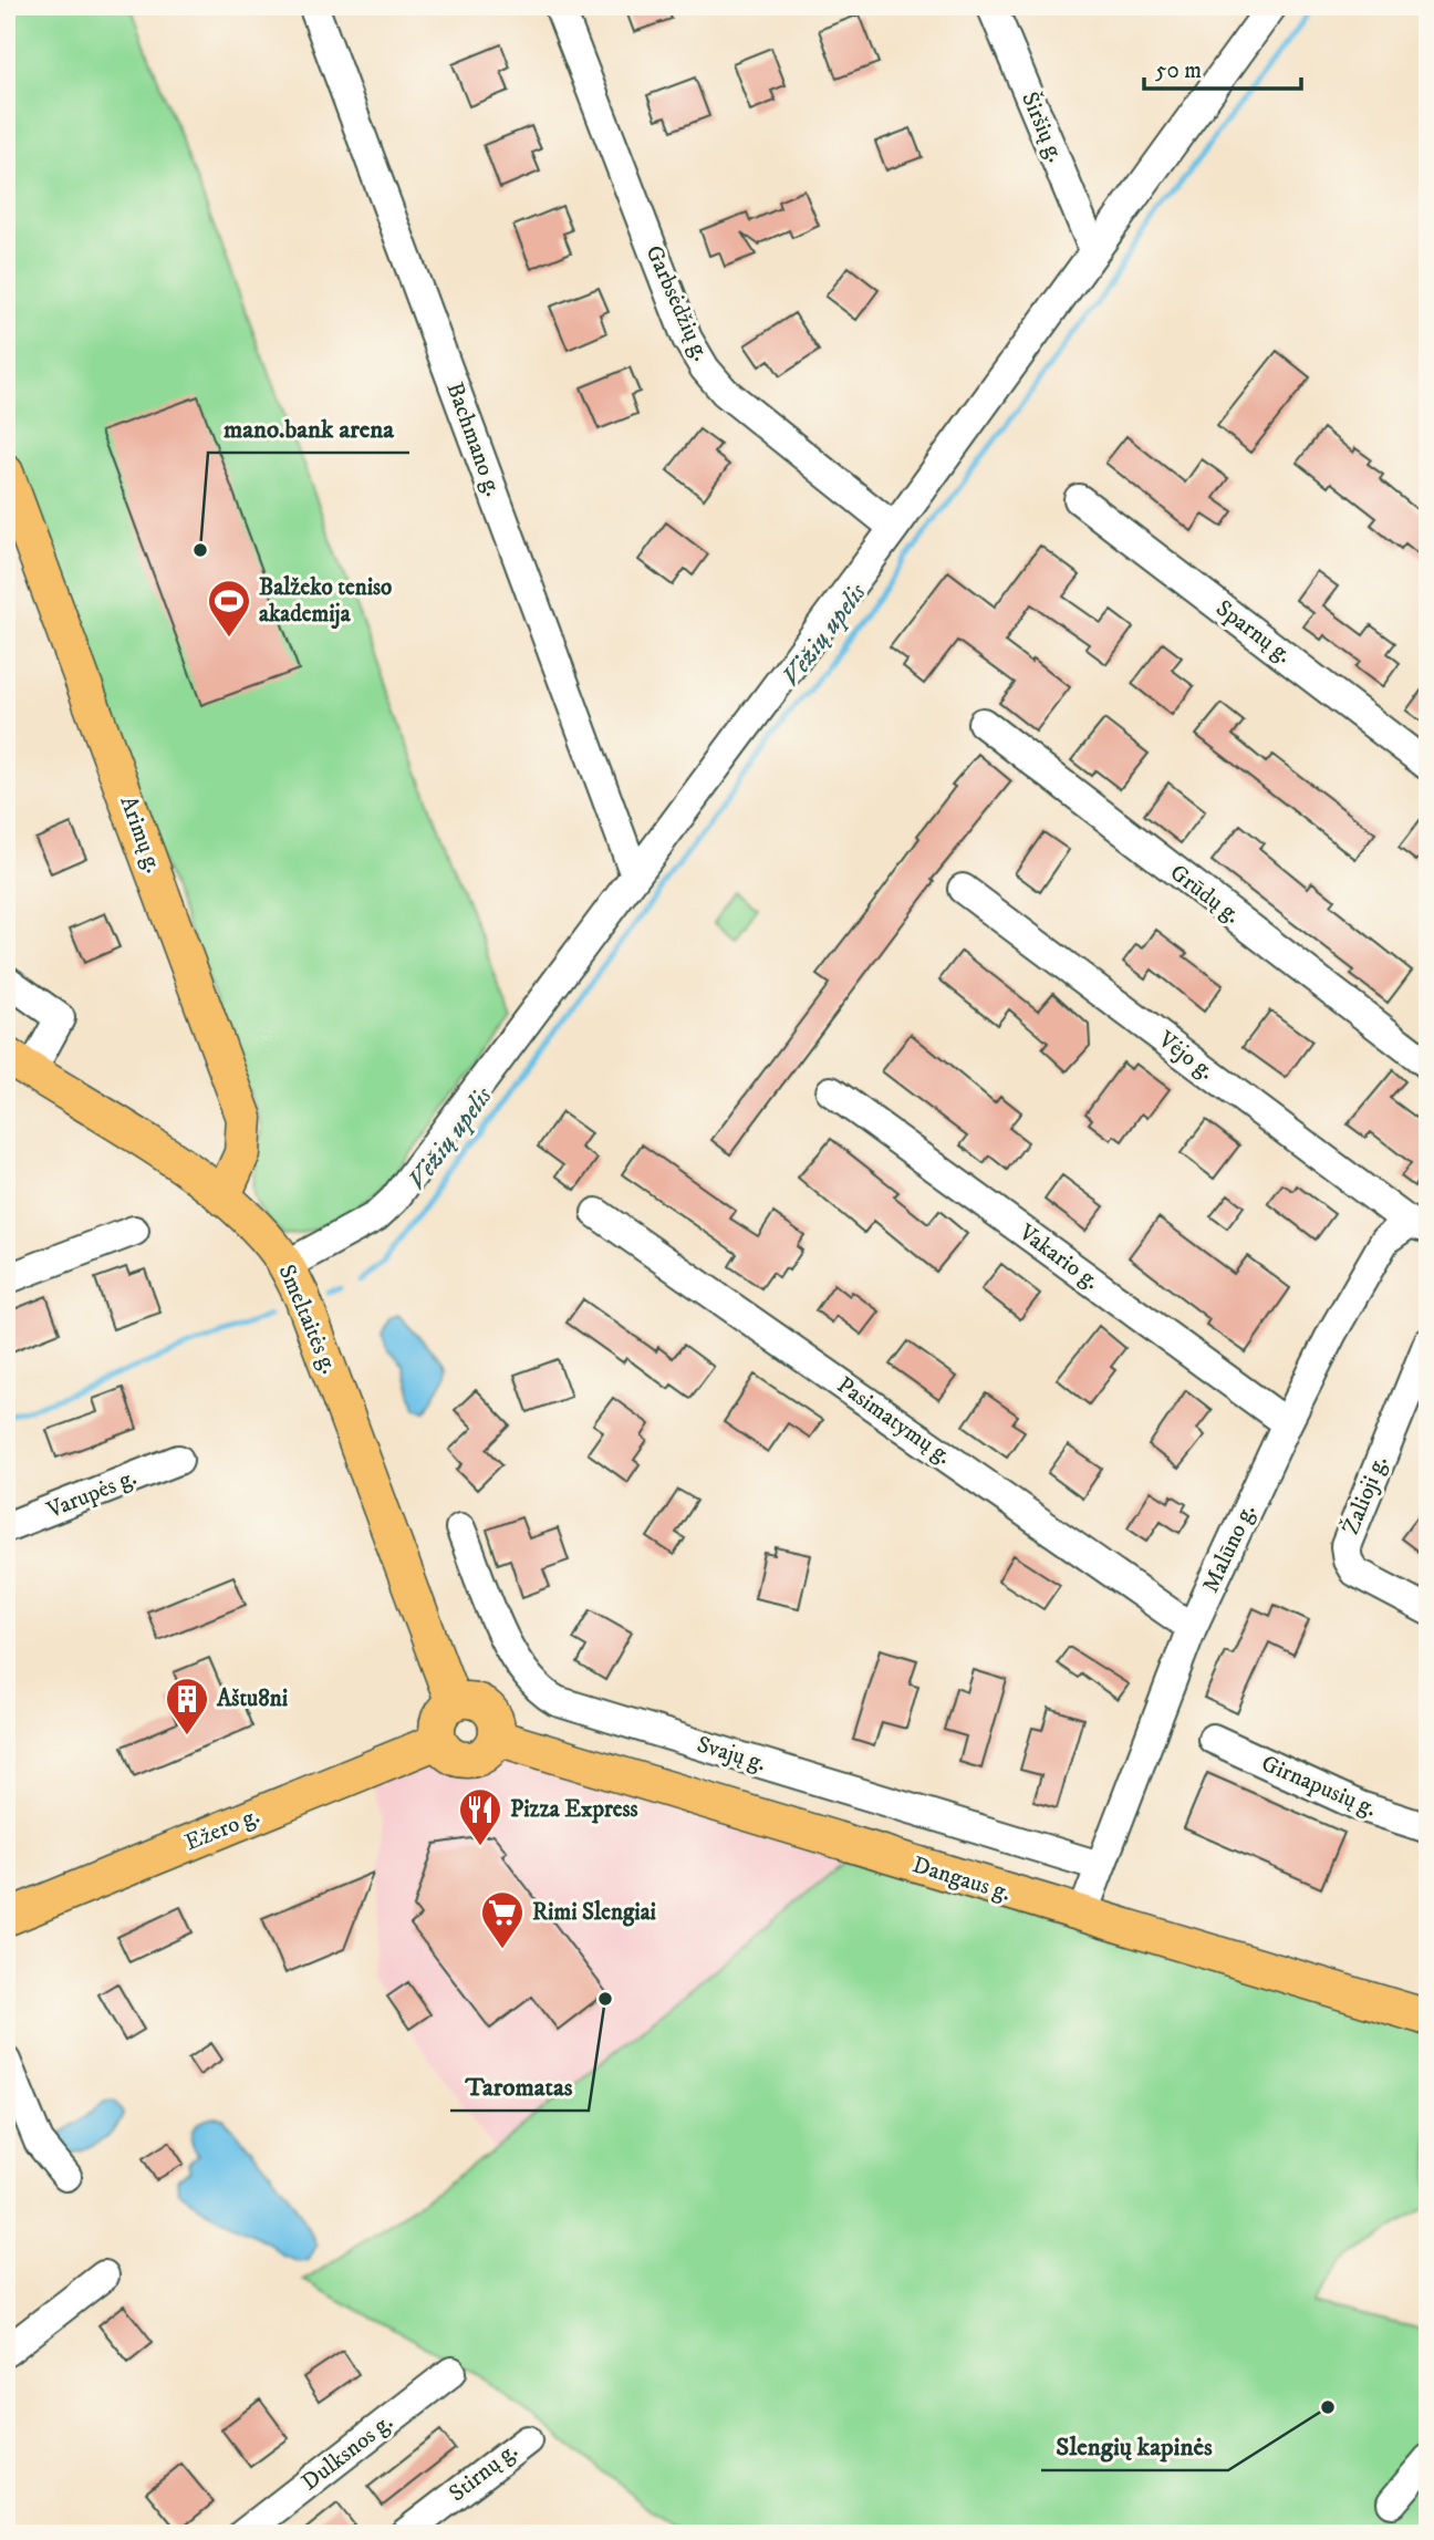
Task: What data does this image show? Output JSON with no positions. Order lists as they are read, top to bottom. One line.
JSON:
{"streets":{"main road":["Arimų g.","Smeltaitės g.","Ežero g.","Dangaus g."],"street":["Širšių g.","Garbsėdžių g.","Bachmano g.","Sparnų g.","Grūdų g.","Vėjo g.","Vakario g.","Pasimatymų g.","Varupės g.","Žalioji g.","Malūno g.","Svajų g.","Girnapusių g.","Dulksnos g.","Stirnų g."]},"crossings":[["Arimų g.","Smeltaitės g."],["Vėjo g.","Malūno g."],["Vakario g.","Malūno g."],["Smeltaitės g.","Ežero g."],["Smeltaitės g.","Dangaus g."],["Pasimatymų g.","Malūno g."],["Malūno g.","Svajų g."],["Malūno g.","Dangaus g."],["Ežero g.","Dangaus g."]],"water":["Vėžių upelis"],"places":{"other":["mano.bank arena","Taromatas","Slengių kapinės"],"sports":["Balžeko teniso akademija"],"building":["Aštu8ni"],"restaurant":["Pizza Express"],"supermarket":["Rimi Slengiai"]},"scale_bar":"50 m"}
